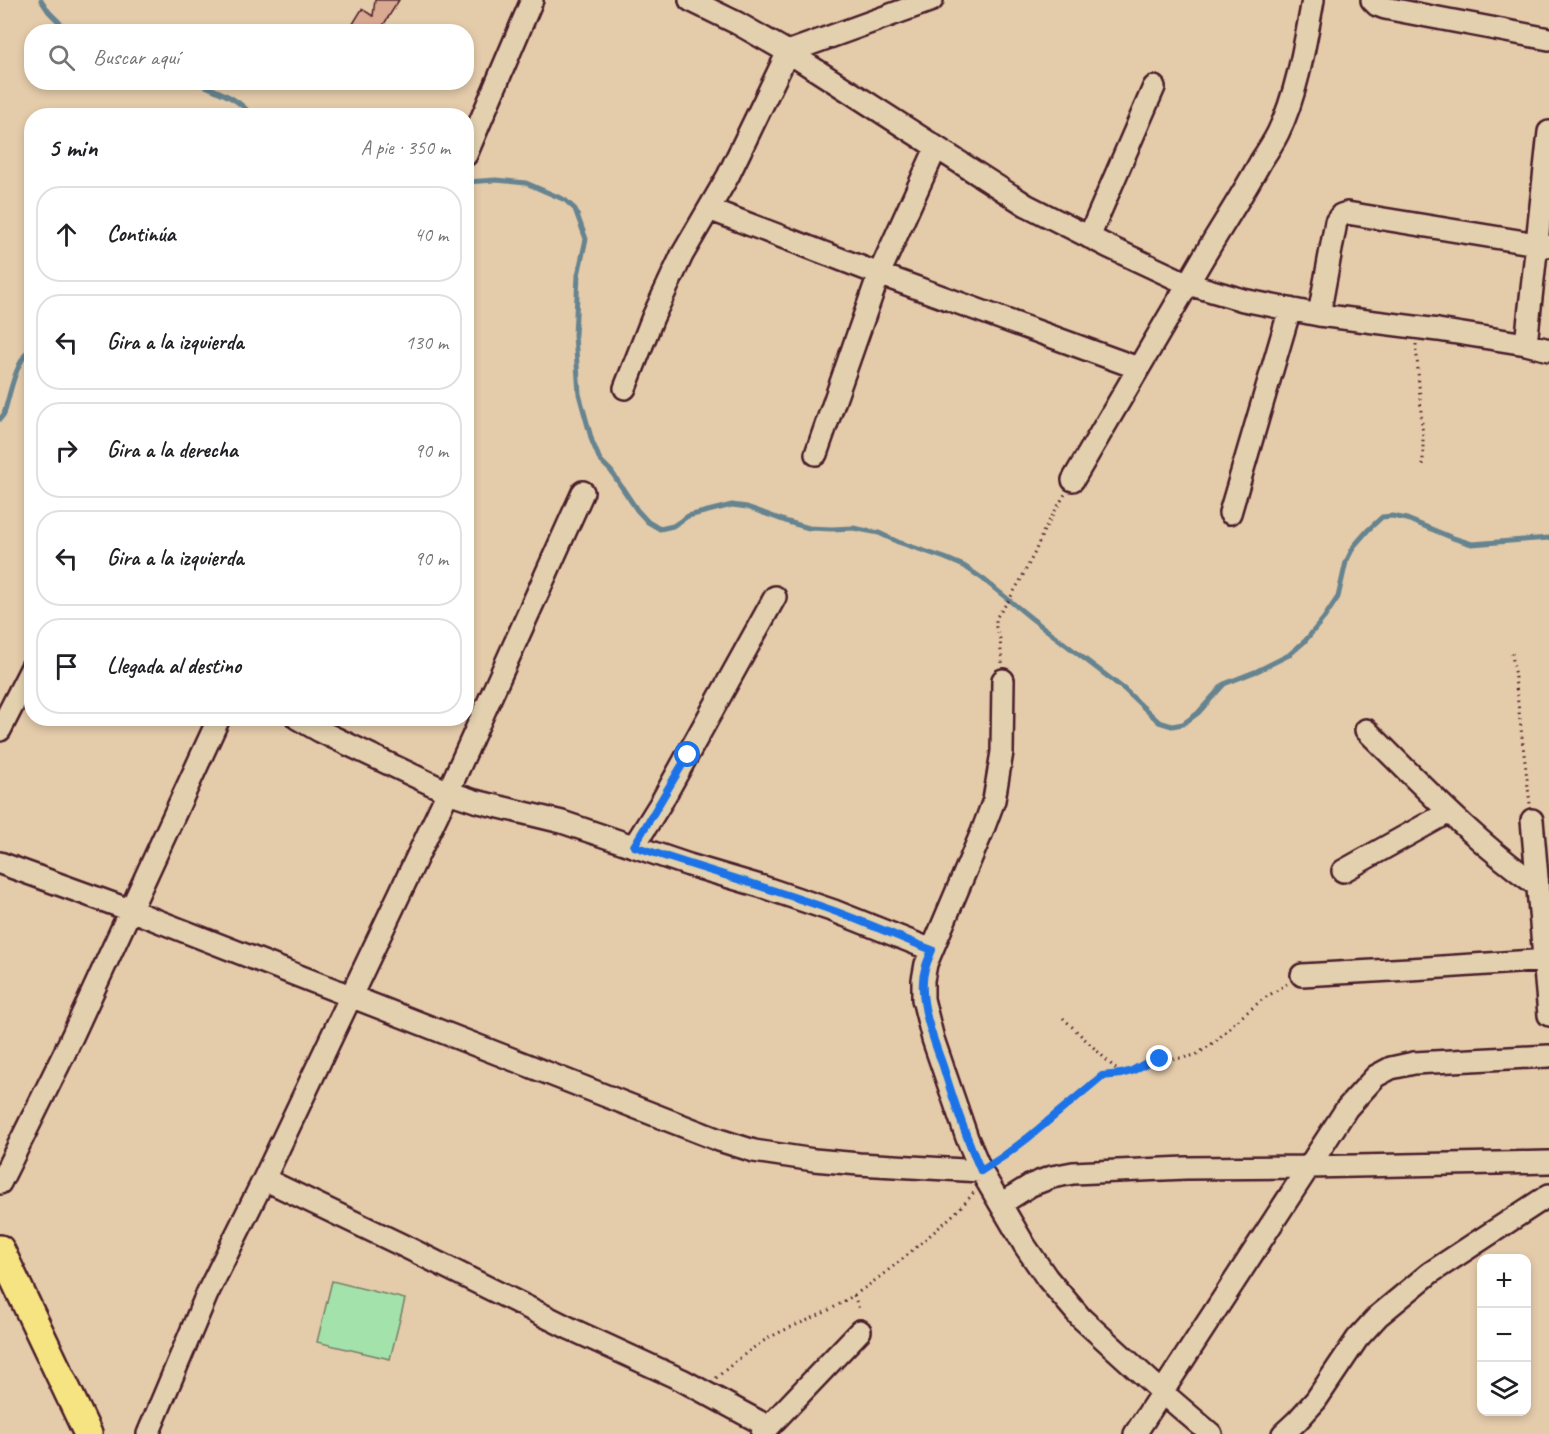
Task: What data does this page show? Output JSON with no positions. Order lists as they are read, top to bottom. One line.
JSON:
{"page":{"search":"Buscar aquí","heading":["5 min","A pie · 350 m"],"list":[["Continúa","40 m"],["Gira a la izquierda","130 m"],["Gira a la derecha","90 m"],["Gira a la izquierda","90 m"],"Llegada al destino"],"map_buttons":["+","−"]}}
